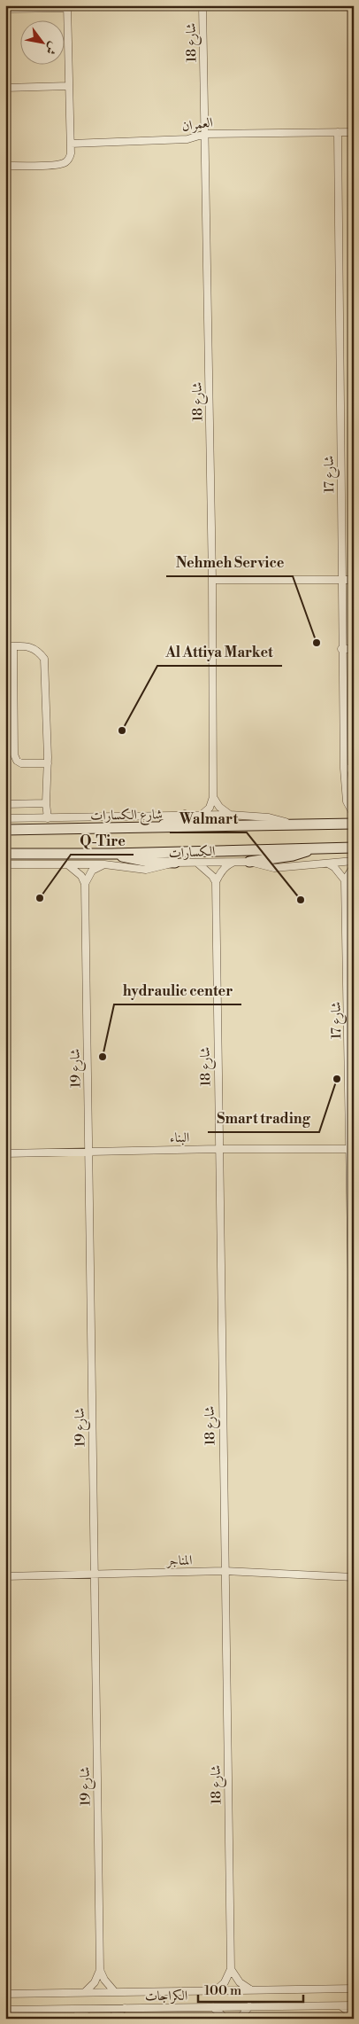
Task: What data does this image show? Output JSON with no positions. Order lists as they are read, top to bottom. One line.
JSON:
{"streets":{"street":["شارع 18","العمران","شارع 17","شارع الكسارات","الكسارات","شارع 19","البناء","المناجر","الكراجات"]},"crossings":[["شارع 18","العمران"],["شارع 18","البناء"],["شارع 18","المناجر"],["العمران","شارع 17"],["شارع 17","البناء"],["شارع 19","البناء"],["شارع 19","المناجر"]],"places":["Nehmeh Service","Al Attiya Market","Q-Tire","Walmart","hydraulic center","Smart trading"],"scale_bar":"100 m","north":"bottom right"}
